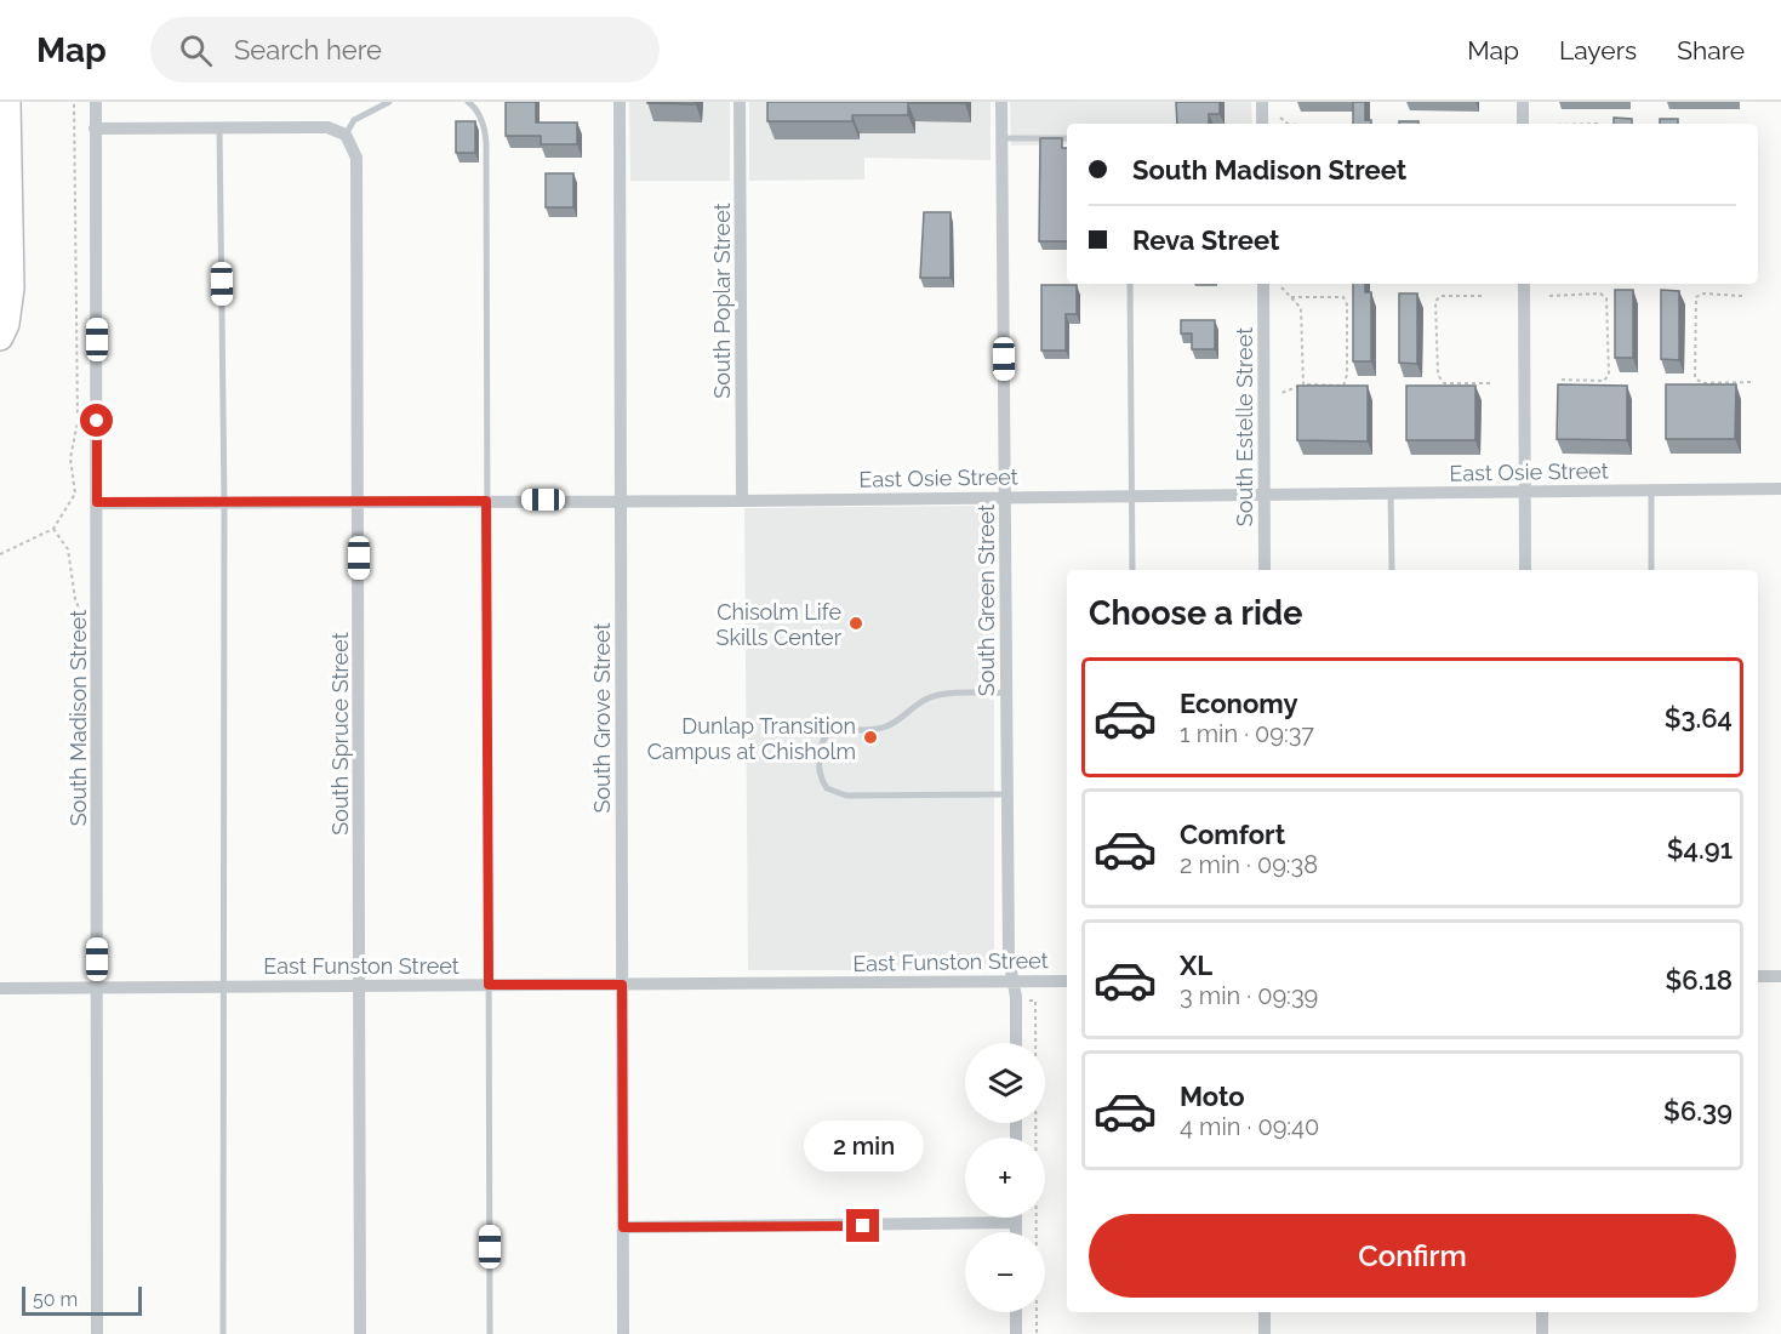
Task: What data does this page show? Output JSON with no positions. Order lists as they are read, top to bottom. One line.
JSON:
{"streets":{"street":["South Poplar Street","South Estelle Street","East Osie Street","South Green Street","South Madison Street","South Grove Street","South Spruce Street","East Funston Street"]},"crossings":[["South Poplar Street","East Osie Street"],["South Estelle Street","East Osie Street"],["East Osie Street","South Green Street"],["East Osie Street","South Madison Street"],["East Osie Street","South Grove Street"],["East Osie Street","South Spruce Street"],["South Green Street","East Funston Street"],["South Madison Street","East Funston Street"],["South Grove Street","East Funston Street"],["South Spruce Street","East Funston Street"]],"places":["Chisolm Life Skills Center","Dunlap Transition Campus at Chisholm"],"scale_bar":"50 m","page":{"header":"Map","search":"Search here","nav":["Map","Layers","Share"],"banner":["South Madison Street","Reva Street"],"heading":"Choose a ride","list":[{"name":"Economy","note":"1 min · 09:37","value":"$3.64"},{"name":"Comfort","note":"2 min · 09:38","value":"$4.91"},{"name":"XL","note":"3 min · 09:39","value":"$6.18"},{"name":"Moto","note":"4 min · 09:40","value":"$6.39"}],"map_buttons":["+","−"],"bubble":"2 min","buttons":"Confirm","scale":"50 m"}}
